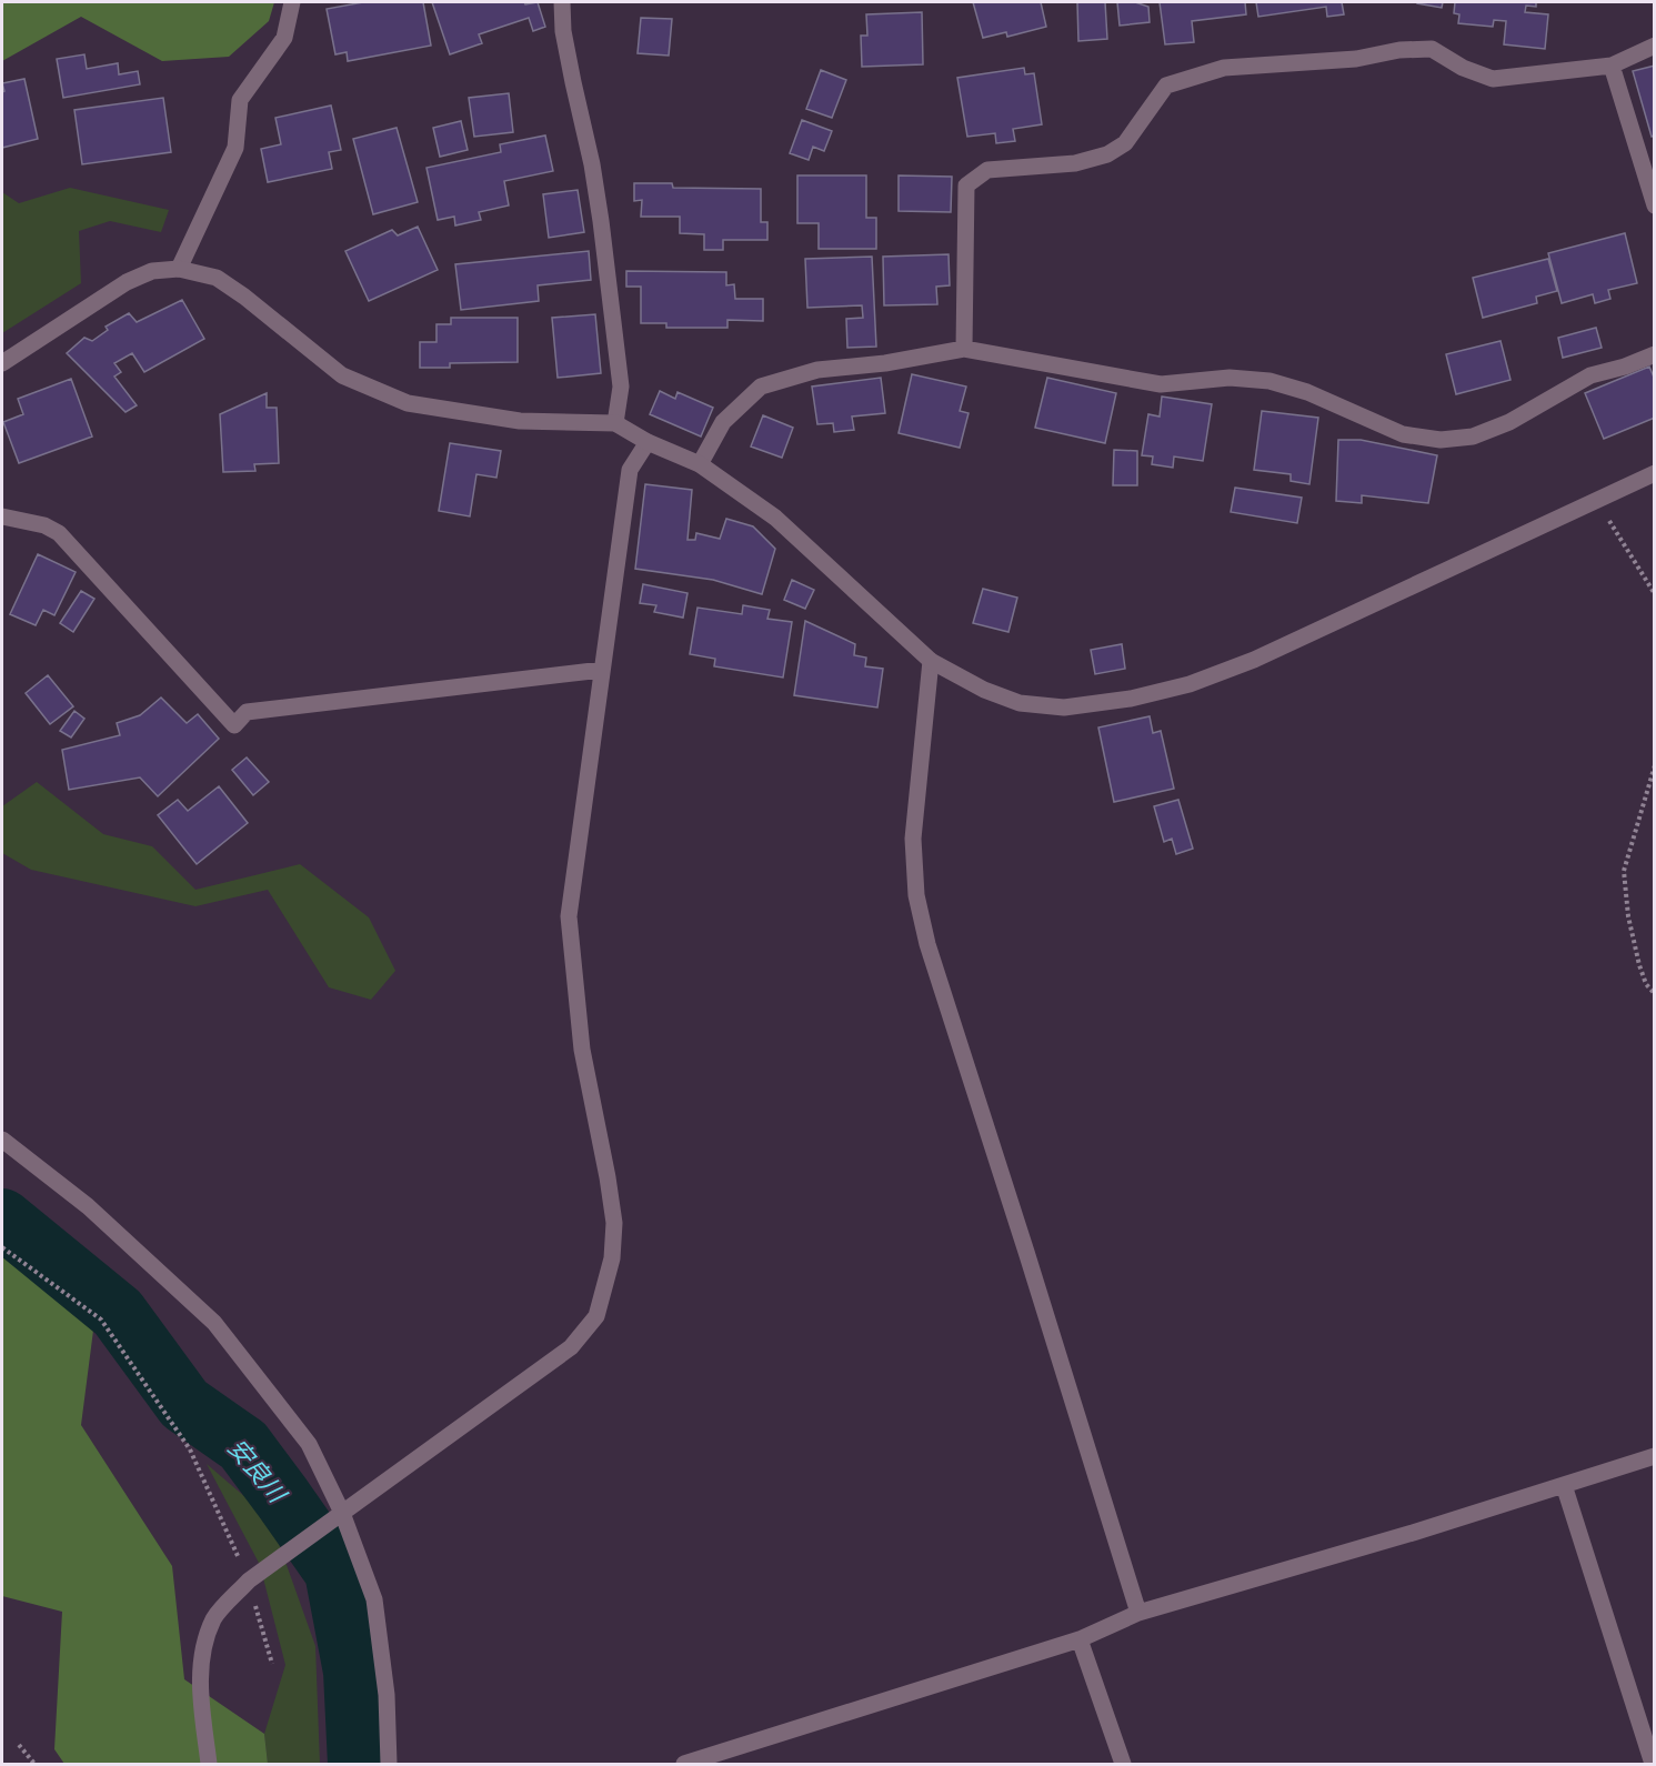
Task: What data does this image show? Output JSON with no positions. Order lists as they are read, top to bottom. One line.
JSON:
{"water":["安良川"]}
